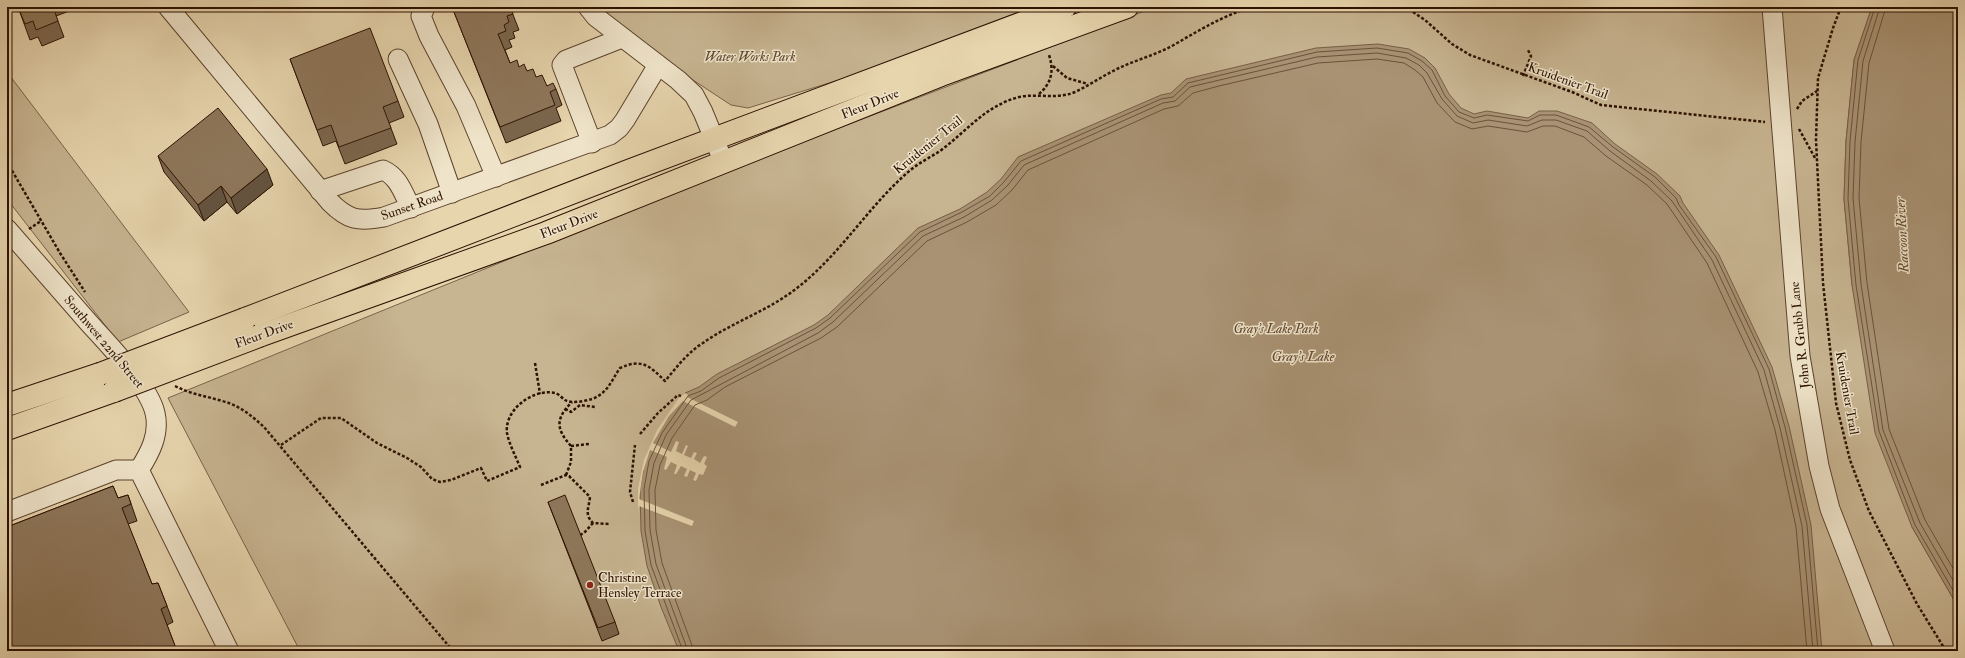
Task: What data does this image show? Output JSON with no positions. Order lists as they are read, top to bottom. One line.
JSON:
{"streets":{"main road":["Fleur Drive"],"street":["Sunset Road","John R. Grubb Lane","Southwest 22nd Street"],"path":["Kruidenier Trail"]},"crossings":[["Kruidenier Trail","John R. Grubb Lane"]],"water":["Raccoon River","Gray's Lake"],"parks":["Water Works Park","Gray's Lake Park"],"places":["Christine Hensley Terrace"]}
